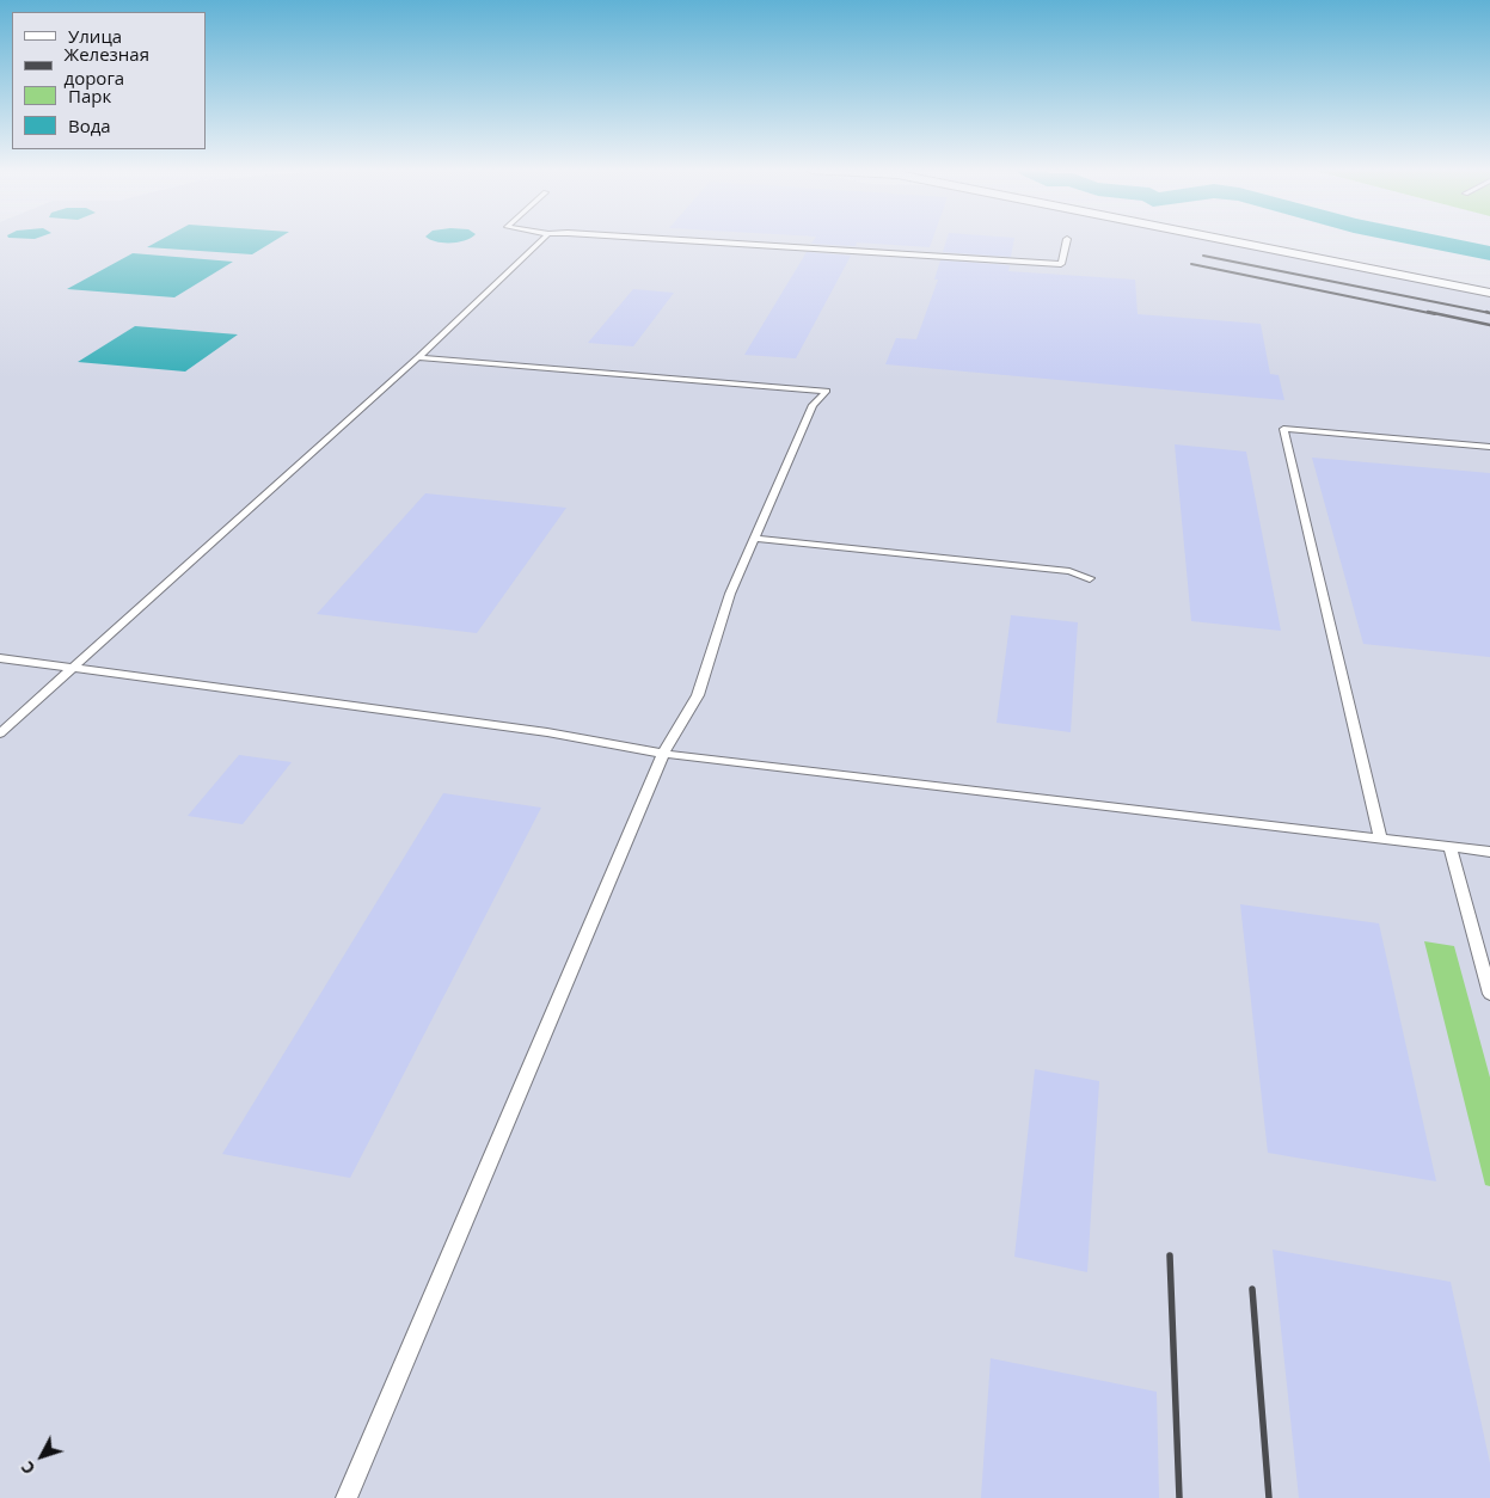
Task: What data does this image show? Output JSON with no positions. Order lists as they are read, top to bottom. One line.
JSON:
{"legend":["Улица","Железная дорога","Парк","Вода"],"north":"bottom left"}
